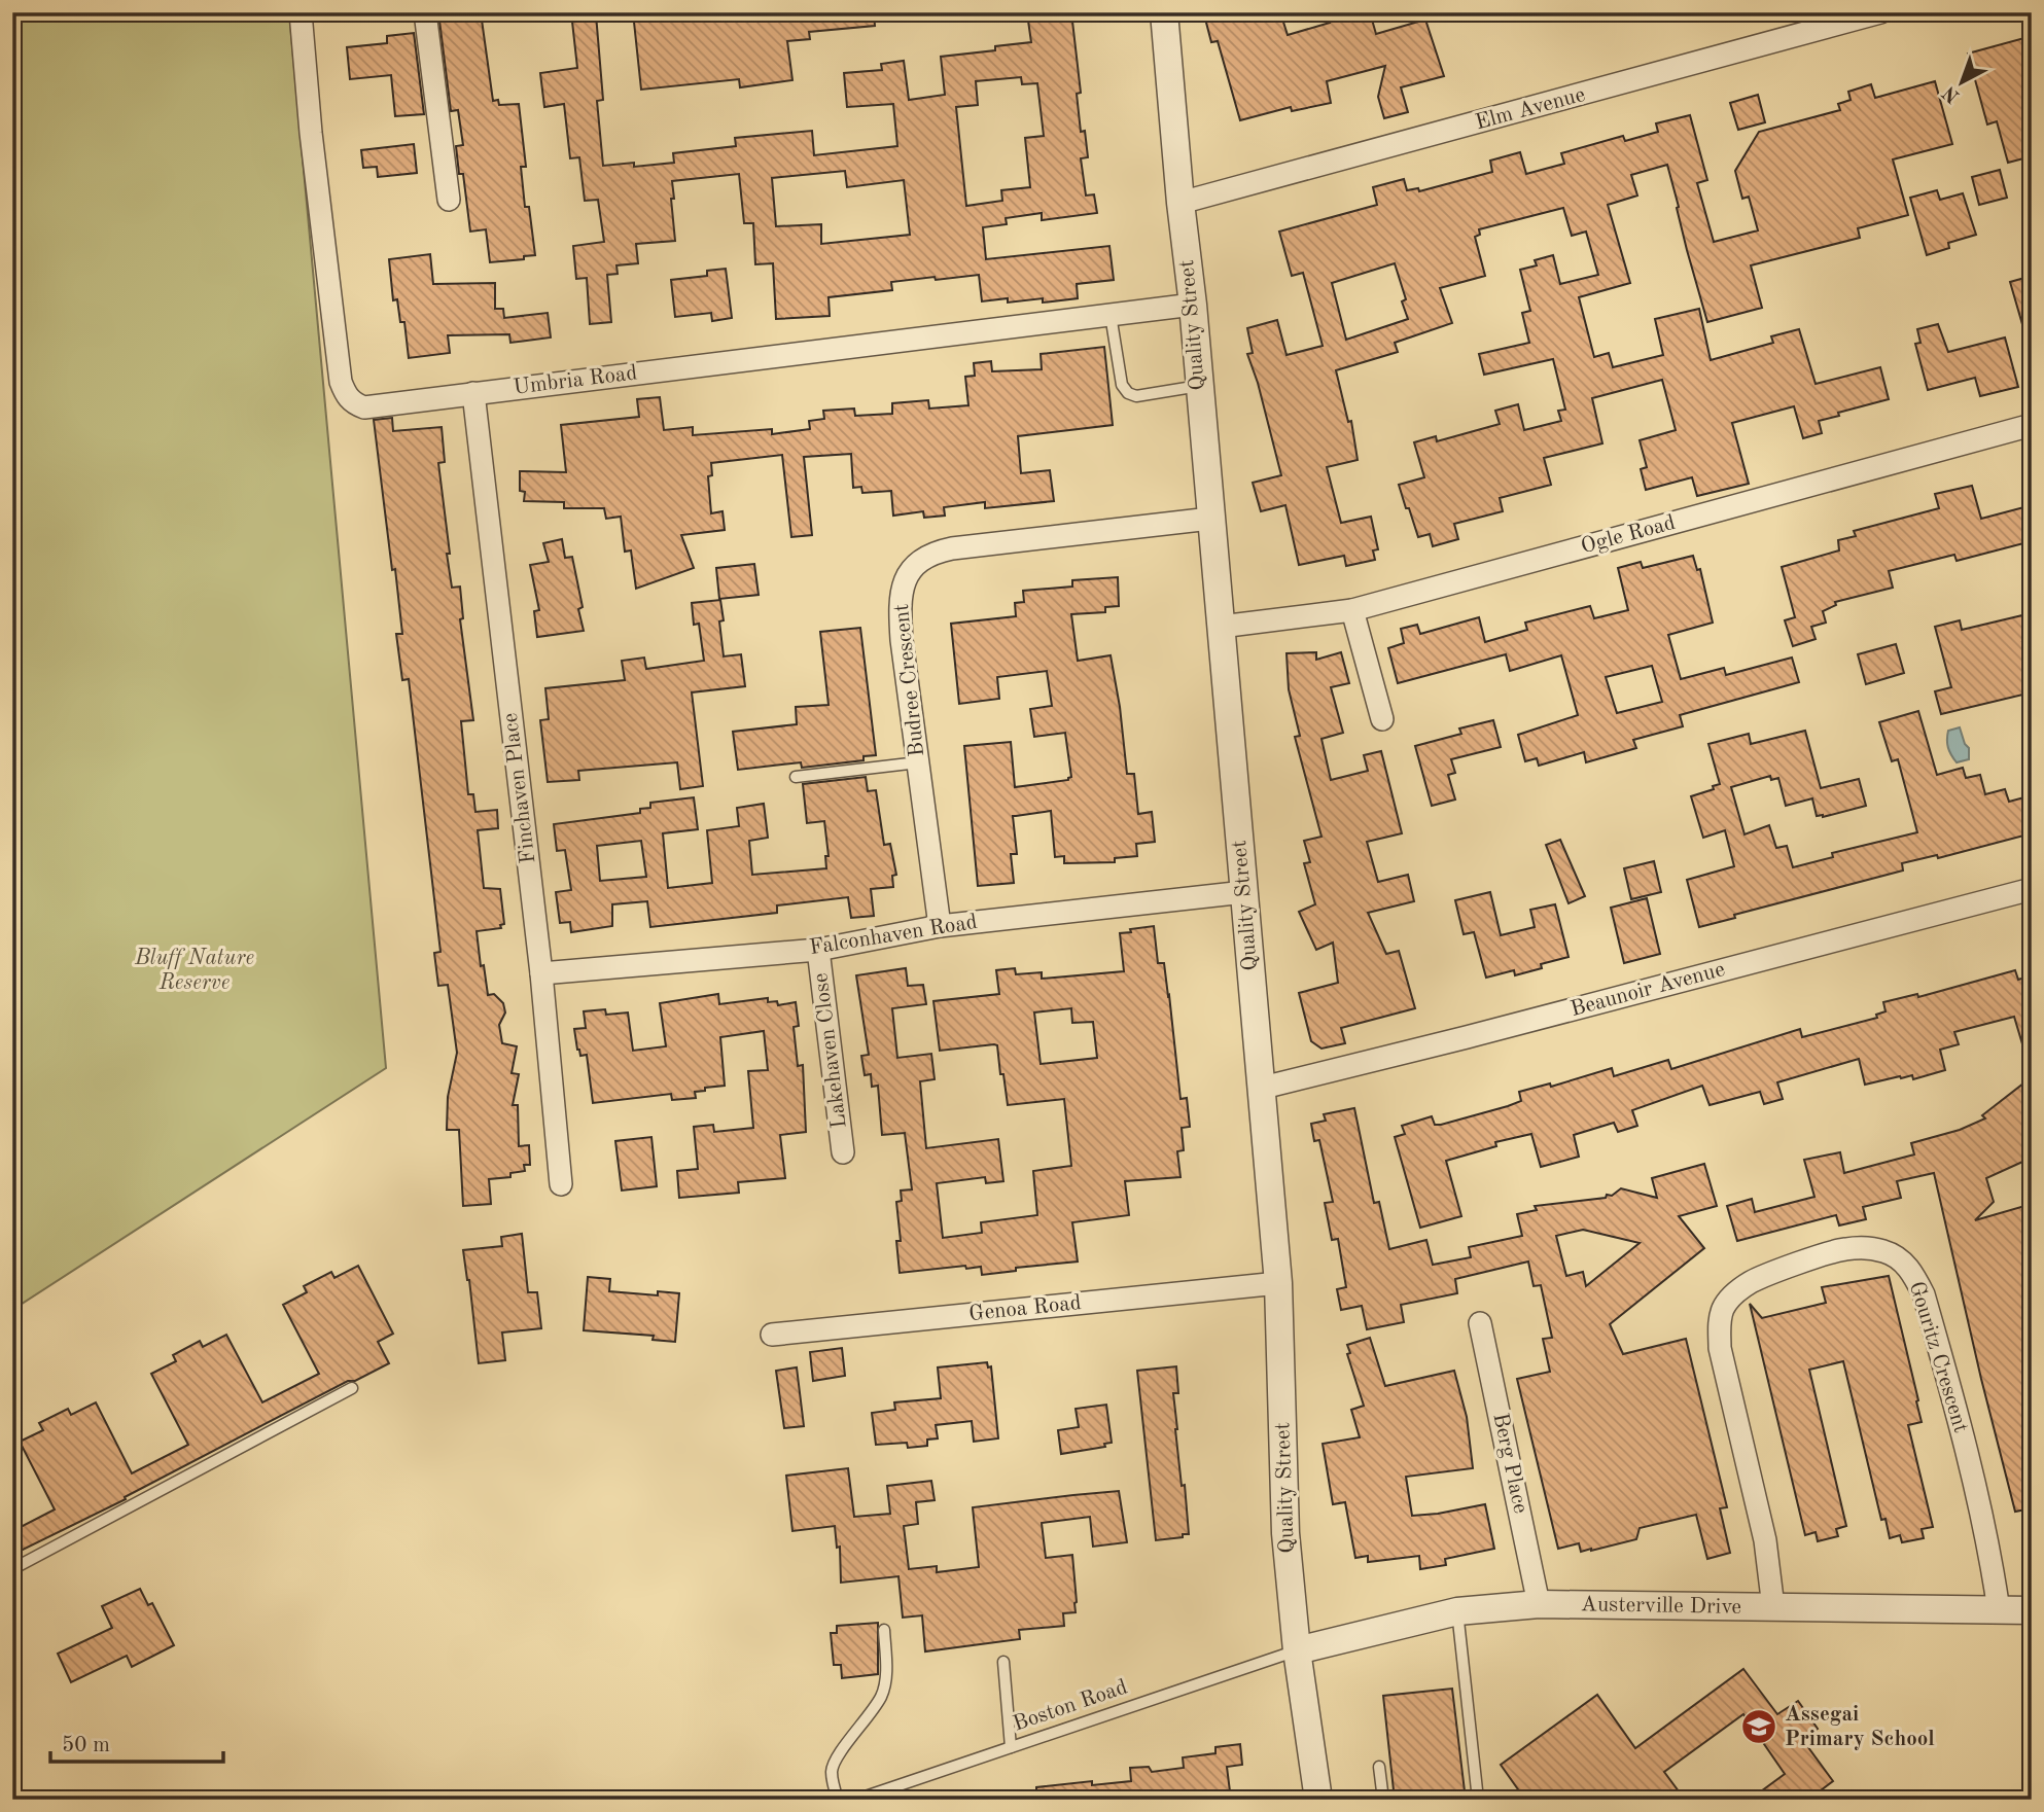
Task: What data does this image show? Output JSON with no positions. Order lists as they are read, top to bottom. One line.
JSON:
{"streets":{"street":["Elm Avenue","Quality Street","Umbria Road","Ogle Road","Budree Crescent","Finchaven Place","Falconhaven Road","Beaunoir Avenue","Lakehaven Close","Genoa Road","Gouritz Crescent","Berg Place","Austerville Drive"],"lane":["Boston Road"]},"crossings":[["Elm Avenue","Quality Street"],["Quality Street","Umbria Road"],["Quality Street","Ogle Road"],["Quality Street","Budree Crescent"],["Quality Street","Falconhaven Road"],["Quality Street","Beaunoir Avenue"],["Quality Street","Genoa Road"],["Quality Street","Austerville Drive"],["Quality Street","Boston Road"],["Umbria Road","Finchaven Place"],["Budree Crescent","Falconhaven Road"],["Finchaven Place","Falconhaven Road"],["Falconhaven Road","Lakehaven Close"],["Gouritz Crescent","Austerville Drive"],["Berg Place","Austerville Drive"],["Austerville Drive","Boston Road"]],"parks":["Bluff Nature Reserve"],"places":{"school or university":["Assegai Primary School"]},"scale_bar":"50 m","north":"bottom left"}
